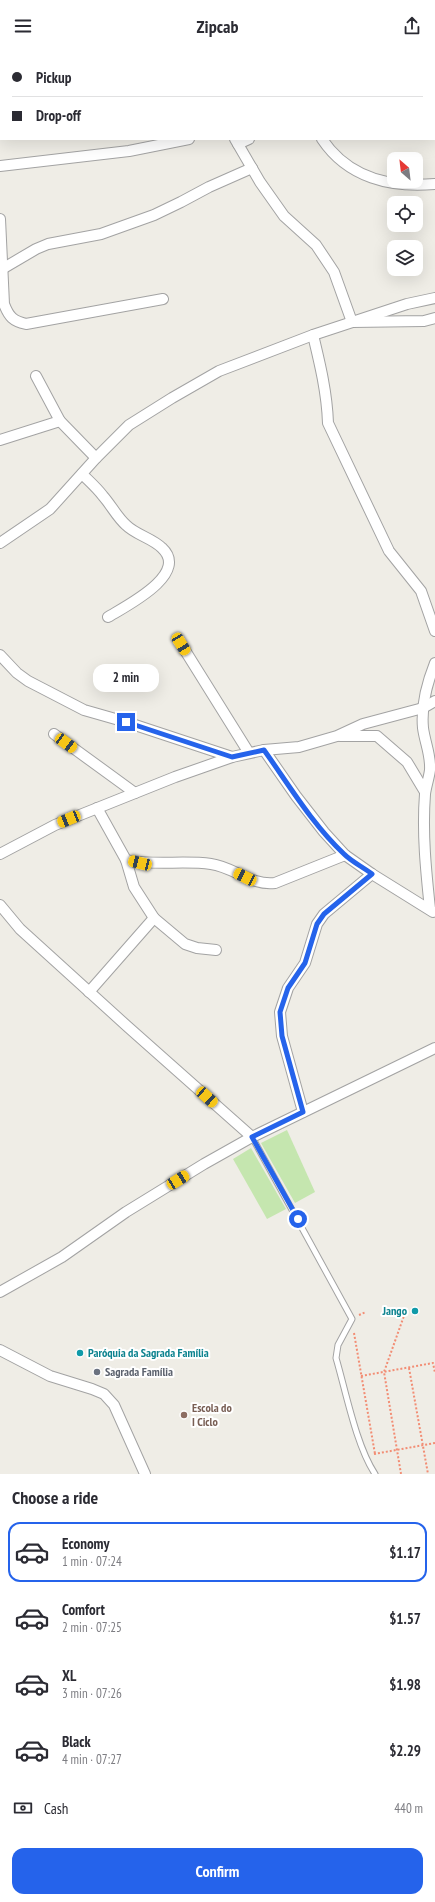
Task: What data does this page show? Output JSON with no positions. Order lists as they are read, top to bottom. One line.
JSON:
{"places":["Jango","Paróquia da Sagrada Família","Sagrada Família","Escola do I Ciclo"],"north":"top left","page":{"header":"Zipcab","banner":["Pickup","Drop-off"],"bubble":"2 min","heading":"Choose a ride","list":[{"name":"Economy","note":"1 min · 07:24","value":"$1.17"},{"name":"Comfort","note":"2 min · 07:25","value":"$1.57"},{"name":"XL","note":"3 min · 07:26","value":"$1.98"},{"name":"Black","note":"4 min · 07:27","value":"$2.29"}],"pay":["Cash","440 m"],"buttons":"Confirm"}}
